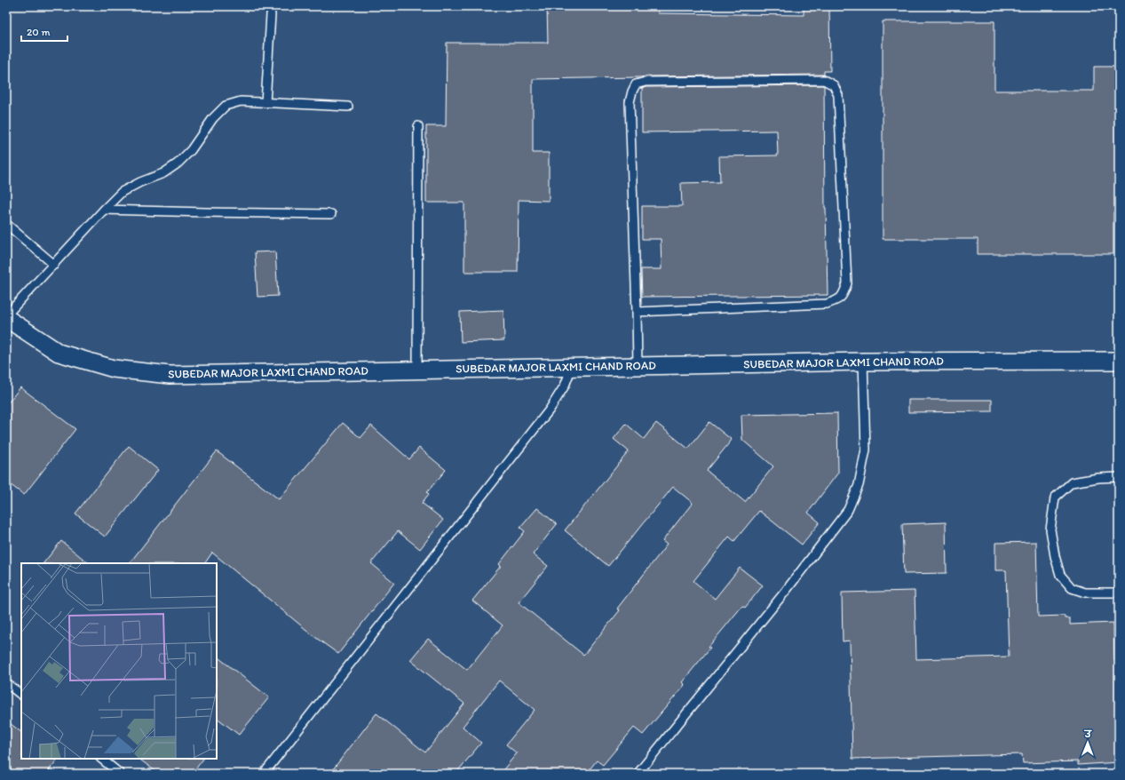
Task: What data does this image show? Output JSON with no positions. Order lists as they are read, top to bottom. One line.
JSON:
{"streets":{"street":["SUBEDAR MAJOR LAXMI CHAND ROAD"]},"scale_bar":"20 m","north":"top"}
